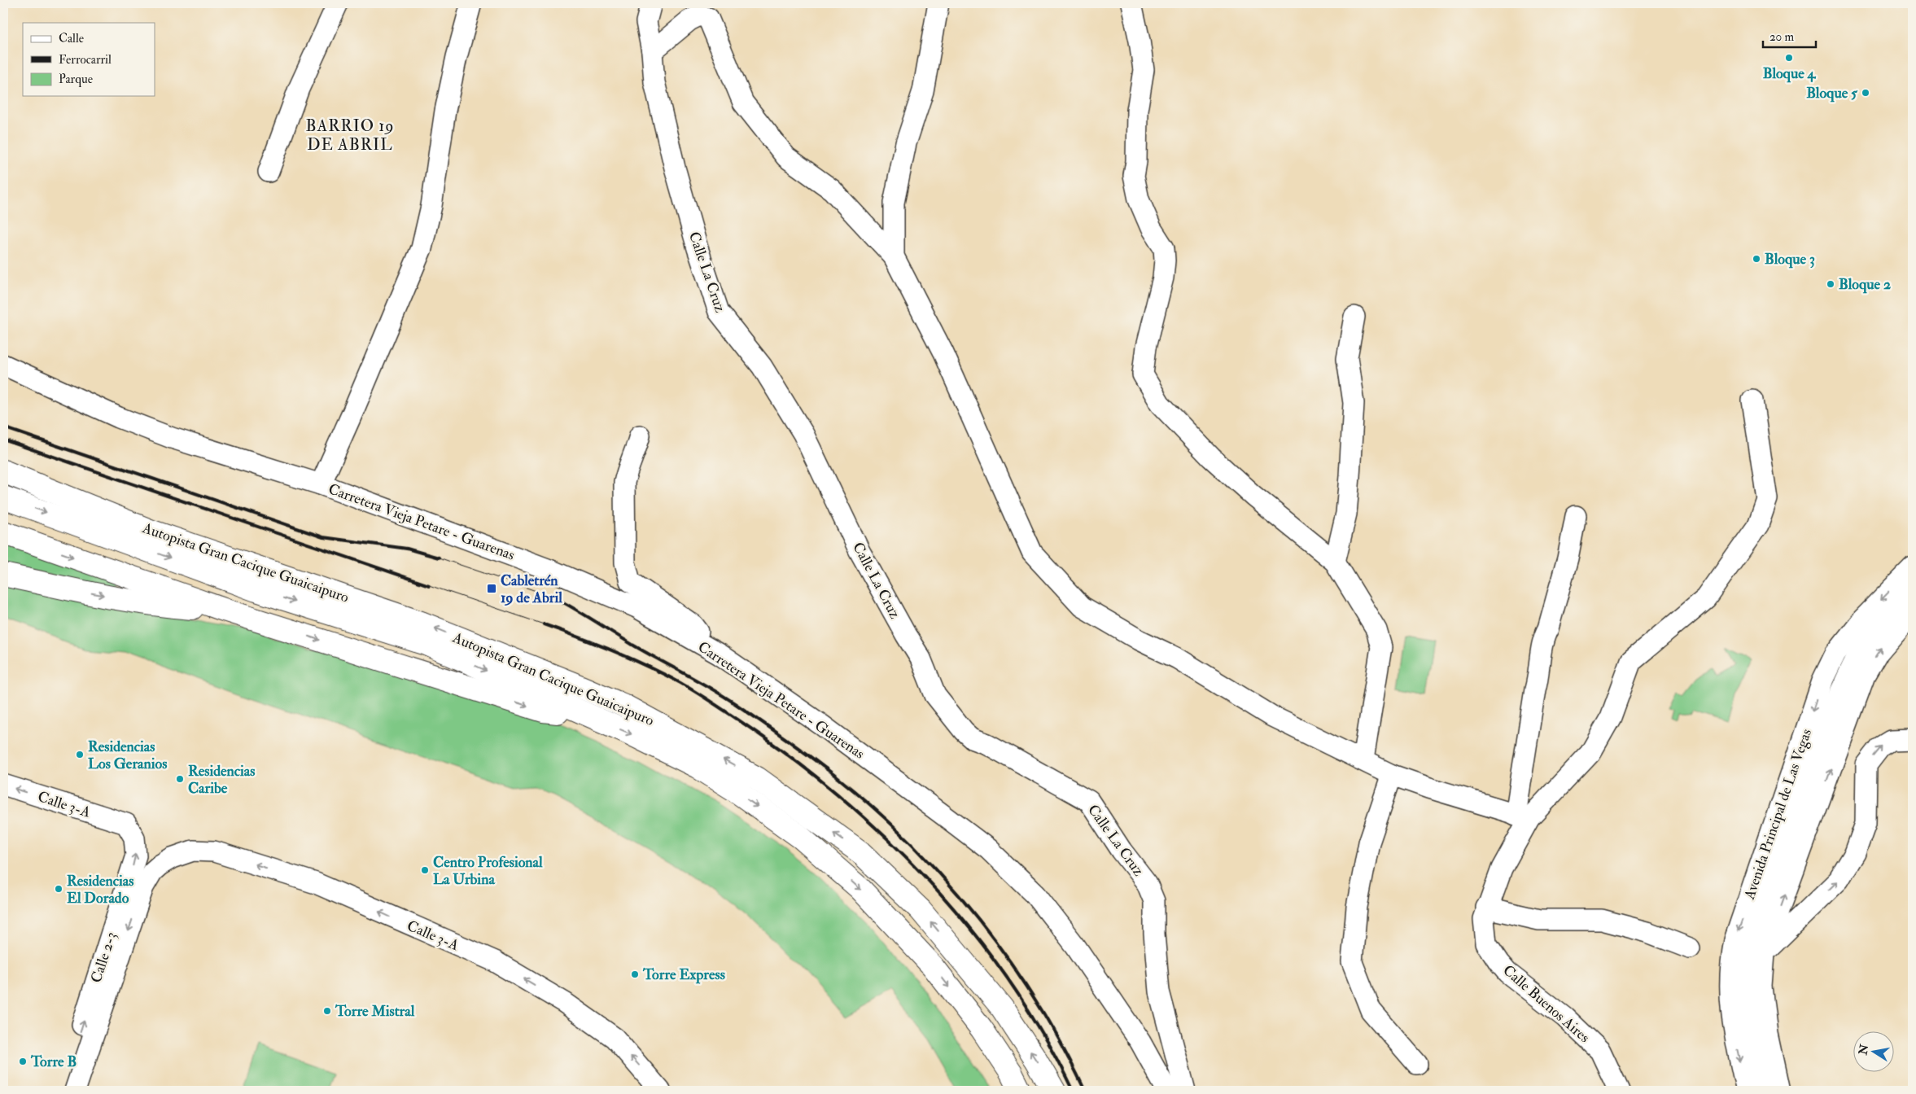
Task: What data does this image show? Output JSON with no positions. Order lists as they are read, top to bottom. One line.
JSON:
{"streets":{"highway":["Autopista Gran Cacique Guaicaipuro"],"street":["Calle La Cruz","Carretera Vieja Petare - Guarenas","Calle 3-A","Avenida Principal de Las Vegas","Calle 2-3","Calle Buenos Aires"]},"crossings":[["Calle 3-A","Calle 2-3"]],"one_way":["Calle 2-3"],"districts":["BARRIO 19 DE ABRIL"],"places":{"other":["Bloque 4","Bloque 5","Bloque 3","Bloque 2","Residencias Los Geranios","Residencias Caribe","Centro Profesional La Urbina","Residencias El Dorado","Torre Express","Torre Mistral","Torre B"],"transit":["Cabletrén 19 de Abril"]},"legend":["Calle","Ferrocarril","Parque"],"scale_bar":"20 m","north":"left"}
